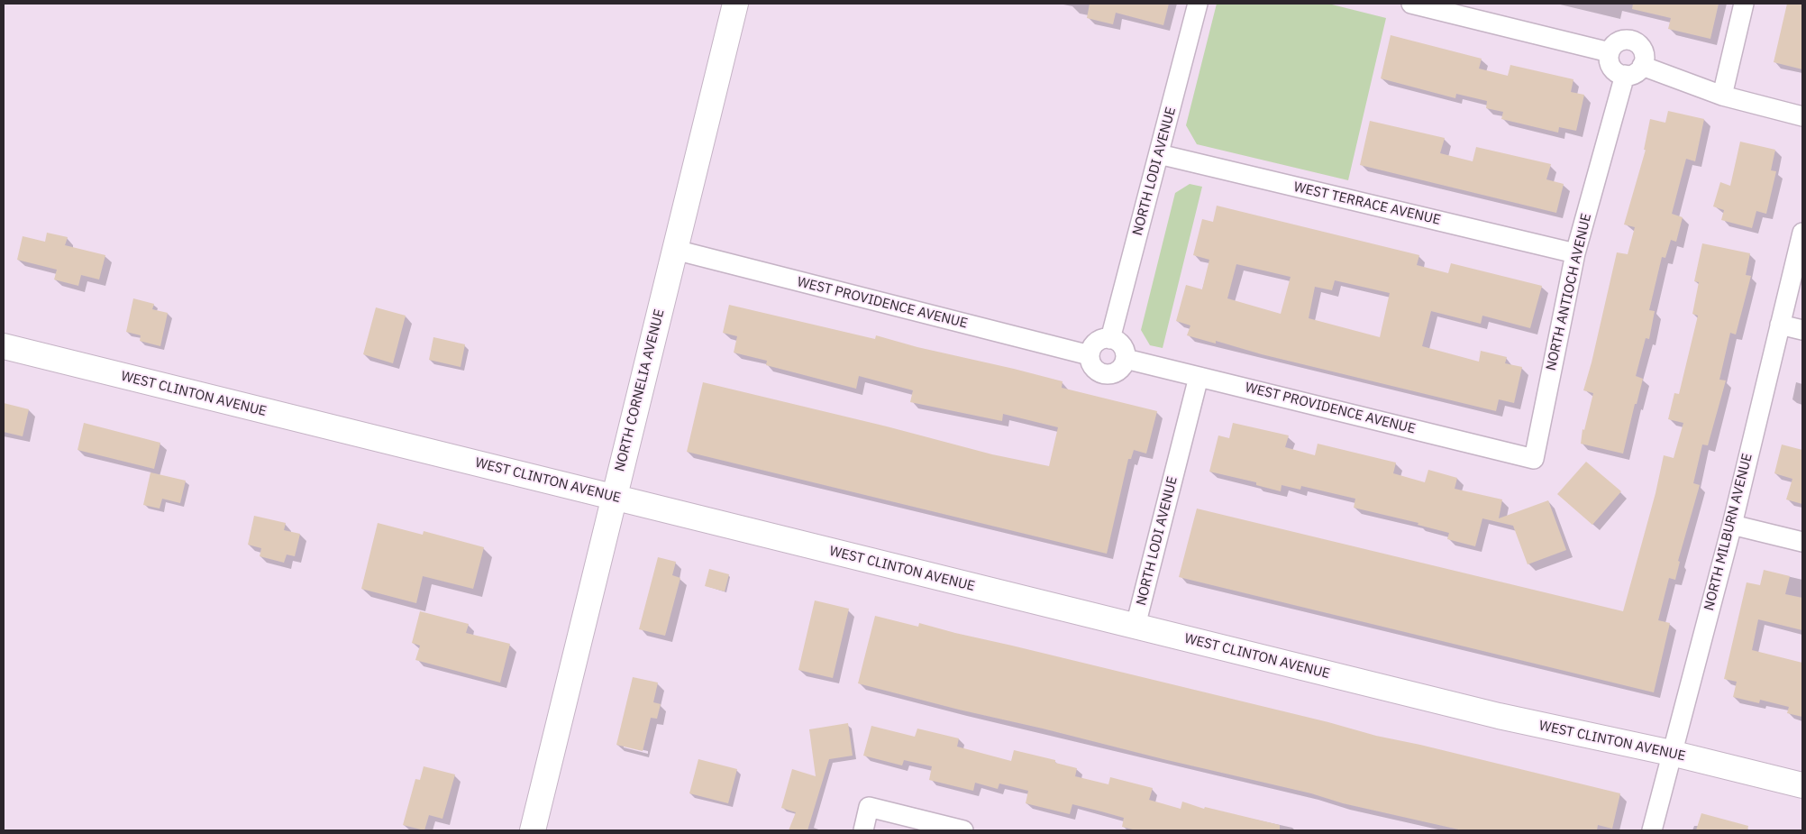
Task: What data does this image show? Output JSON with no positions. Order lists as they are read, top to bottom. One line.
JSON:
{"streets":{"main road":["NORTH CORNELIA AVENUE","WEST CLINTON AVENUE"],"street":["NORTH LODI AVENUE","WEST TERRACE AVENUE","NORTH ANTIOCH AVENUE","WEST PROVIDENCE AVENUE","NORTH MILBURN AVENUE"]},"crossings":[["NORTH LODI AVENUE","WEST TERRACE AVENUE"],["NORTH LODI AVENUE","WEST PROVIDENCE AVENUE"],["NORTH LODI AVENUE","WEST CLINTON AVENUE"],["WEST TERRACE AVENUE","NORTH ANTIOCH AVENUE"],["NORTH ANTIOCH AVENUE","WEST PROVIDENCE AVENUE"],["WEST PROVIDENCE AVENUE","NORTH CORNELIA AVENUE"],["NORTH CORNELIA AVENUE","WEST CLINTON AVENUE"],["WEST CLINTON AVENUE","NORTH MILBURN AVENUE"]]}
